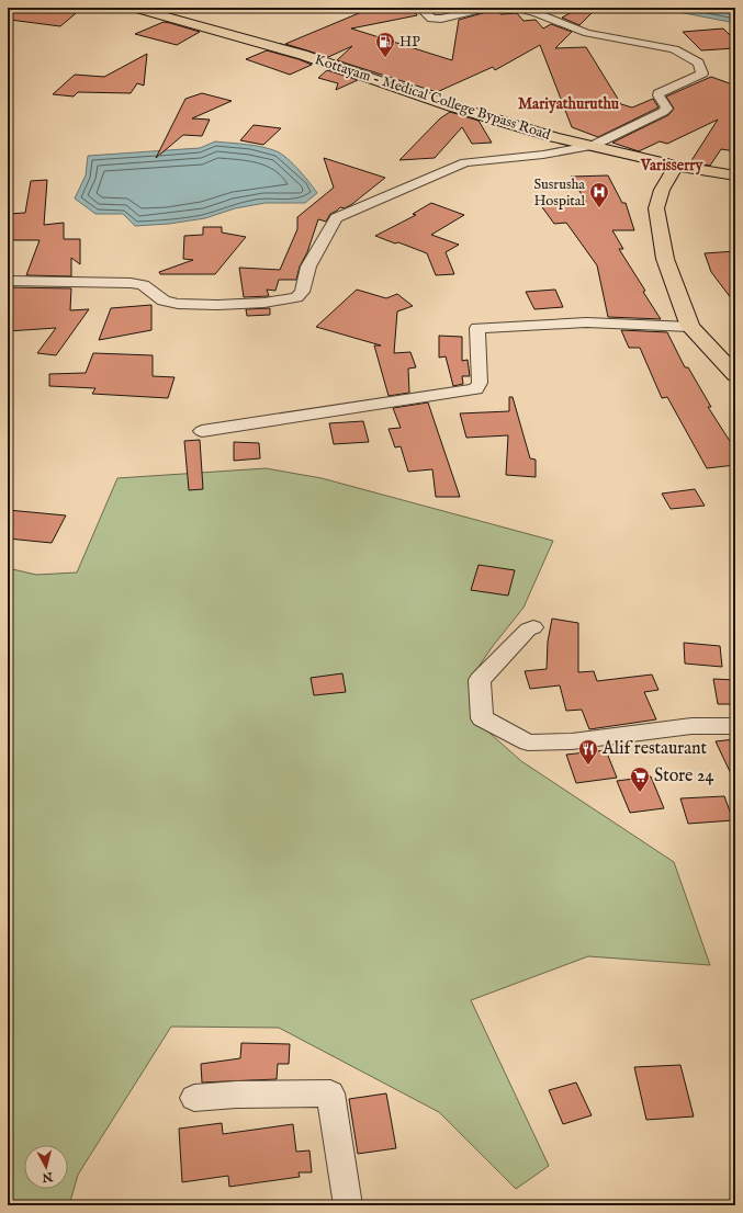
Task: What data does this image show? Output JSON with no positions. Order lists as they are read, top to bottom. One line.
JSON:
{"streets":{"main road":["Kottayam - Medical College Bypass Road"]},"districts":["Mariyathuruthu","Varisserry"],"places":{"fuel station":["HP"],"hospital":["Susrusha Hospital"],"restaurant":["Alif restaurant"],"supermarket":["Store 24"]},"north":"bottom"}
